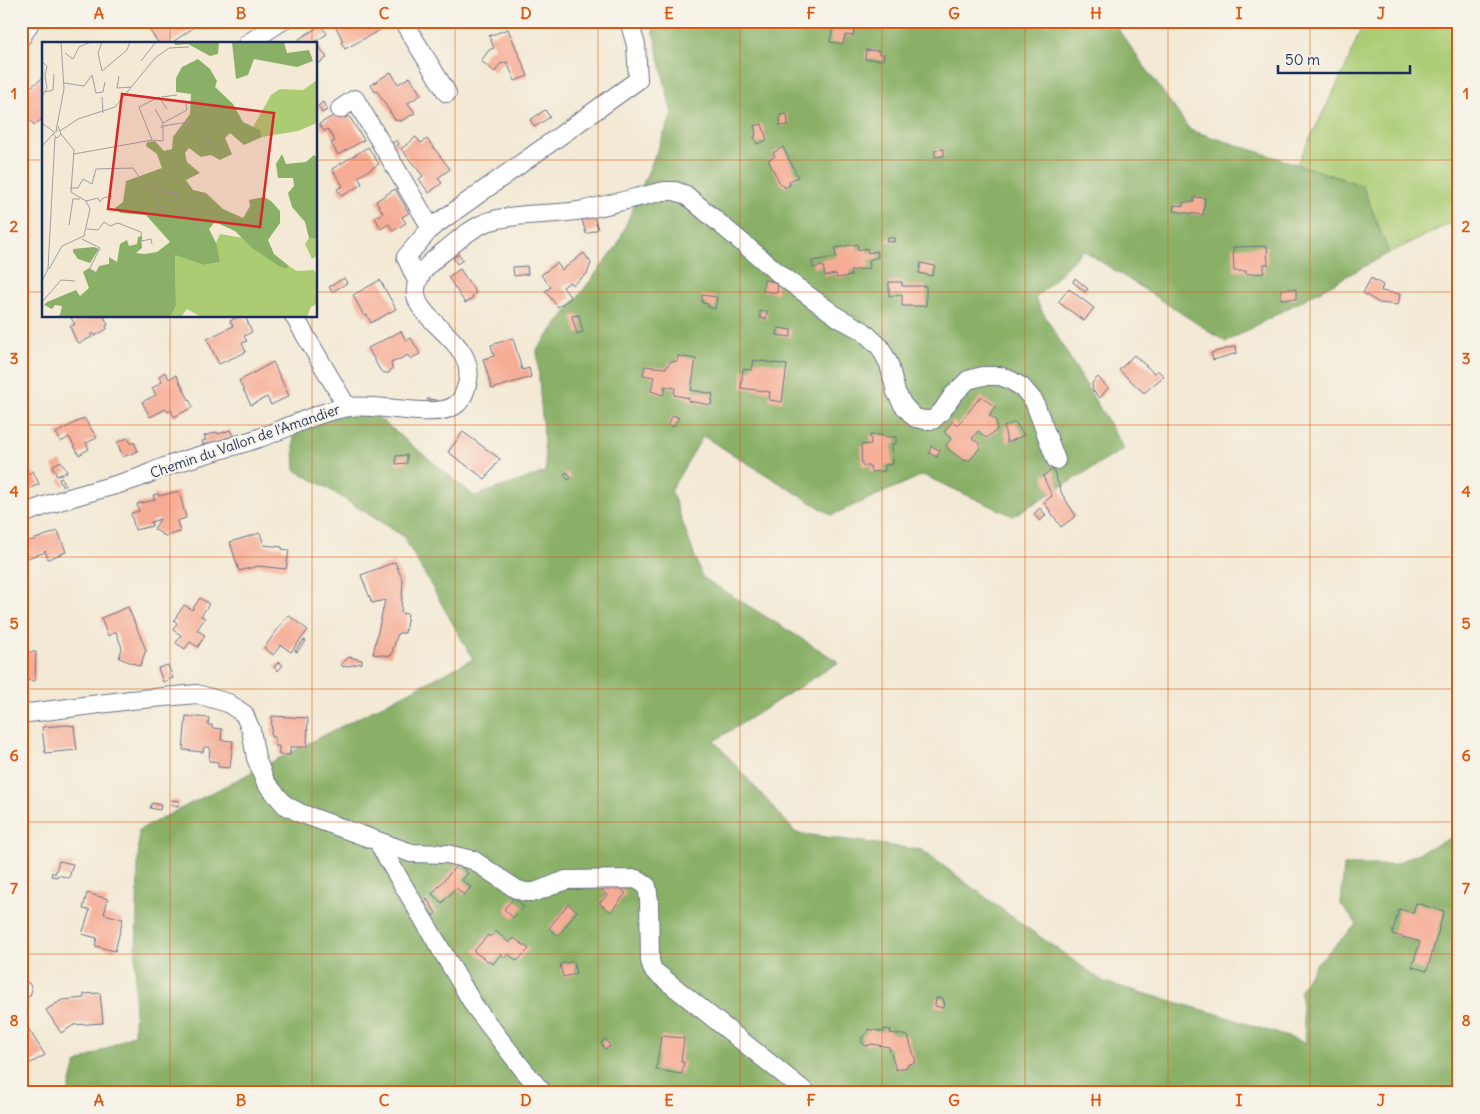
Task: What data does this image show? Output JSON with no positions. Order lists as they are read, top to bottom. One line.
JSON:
{"streets":{"street":["Chemin du Vallon de l'Amandier"]},"scale_bar":"50 m","grid":{"columns":["A","B","C","D","E","F","G","H","I","J"],"rows":["1","2","3","4","5","6","7","8"]}}
